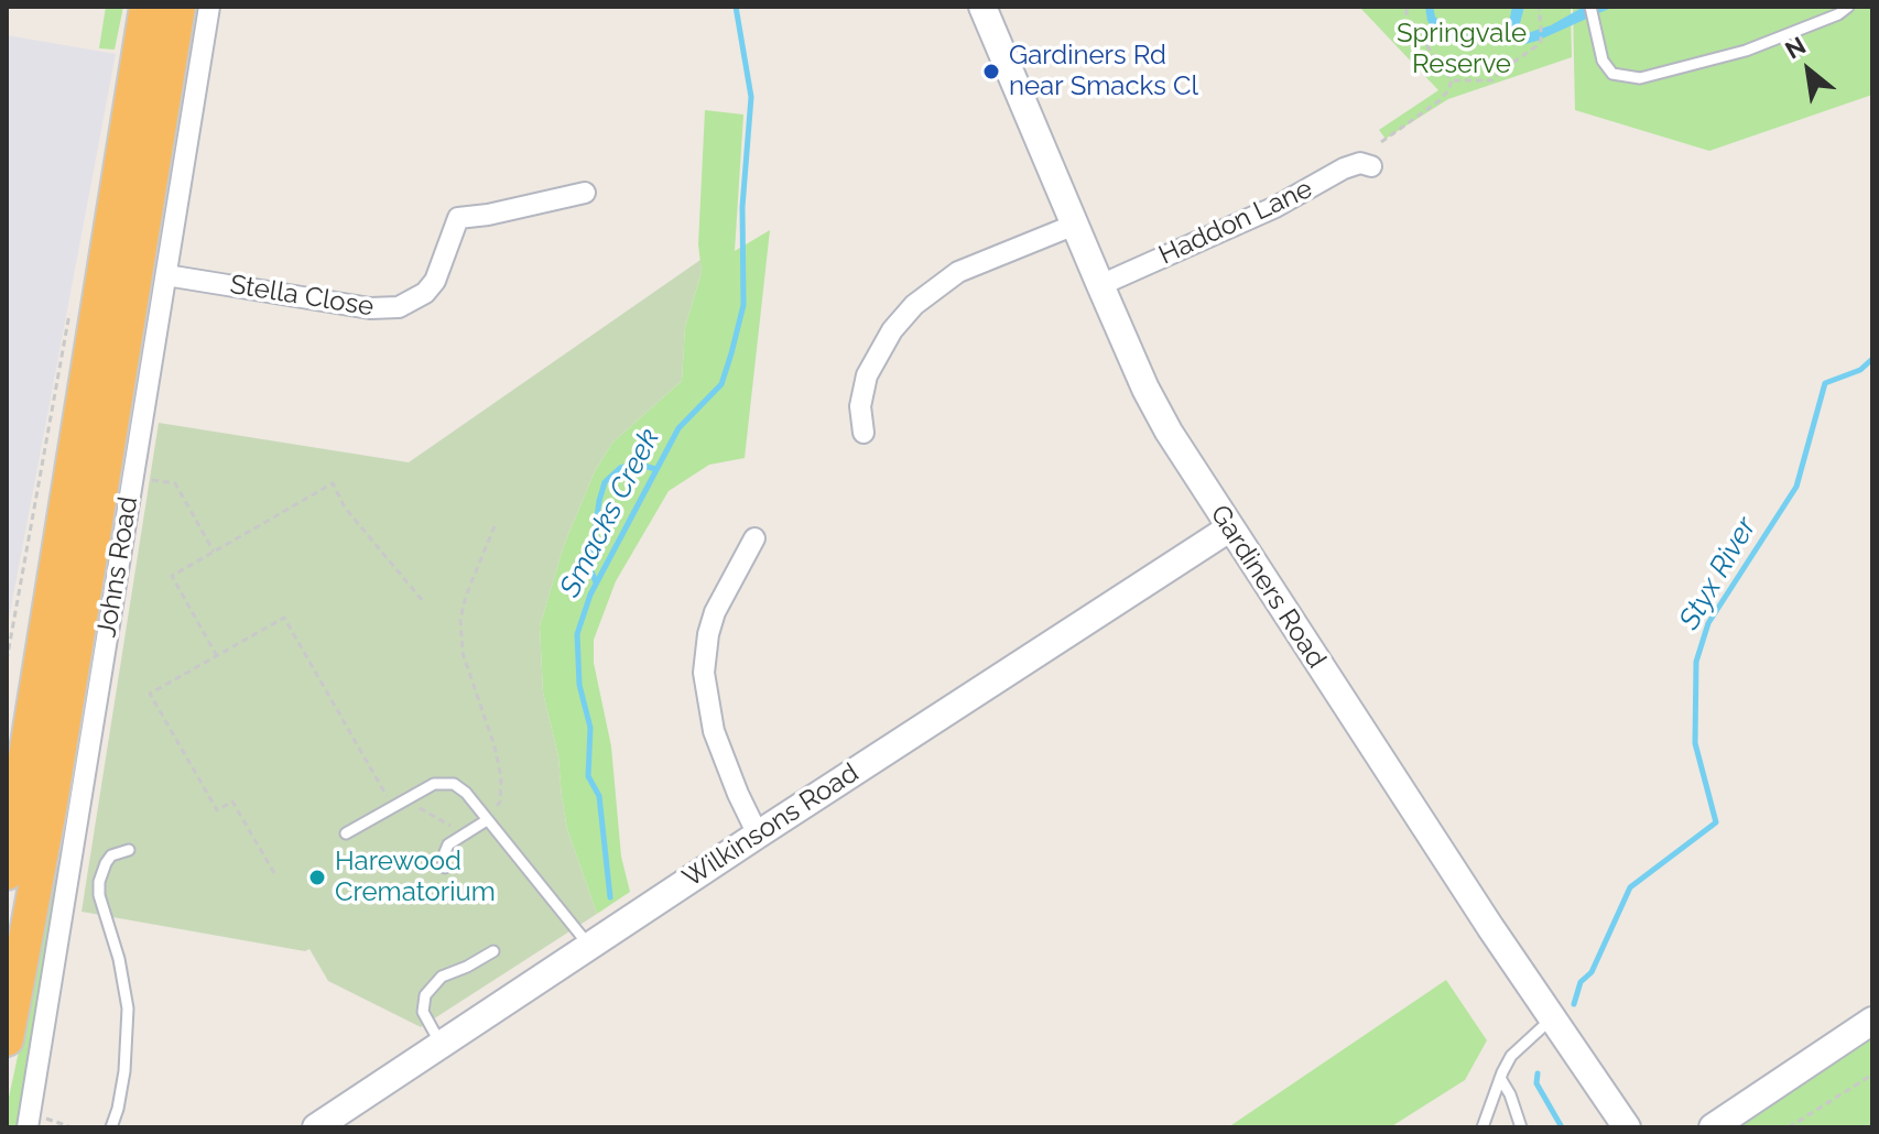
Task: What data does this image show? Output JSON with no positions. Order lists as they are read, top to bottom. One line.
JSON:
{"streets":{"highway":["Johns Road"],"street":["Haddon Lane","Stella Close","Gardiners Road","Wilkinsons Road"]},"crossings":[["Haddon Lane","Gardiners Road"],["Stella Close","Johns Road"],["Gardiners Road","Wilkinsons Road"]],"water":["Smacks Creek","Styx River"],"parks":["Springvale Reserve"],"places":["Gardiners Rd near Smacks Cl","Harewood Crematorium"],"north":"top left"}
